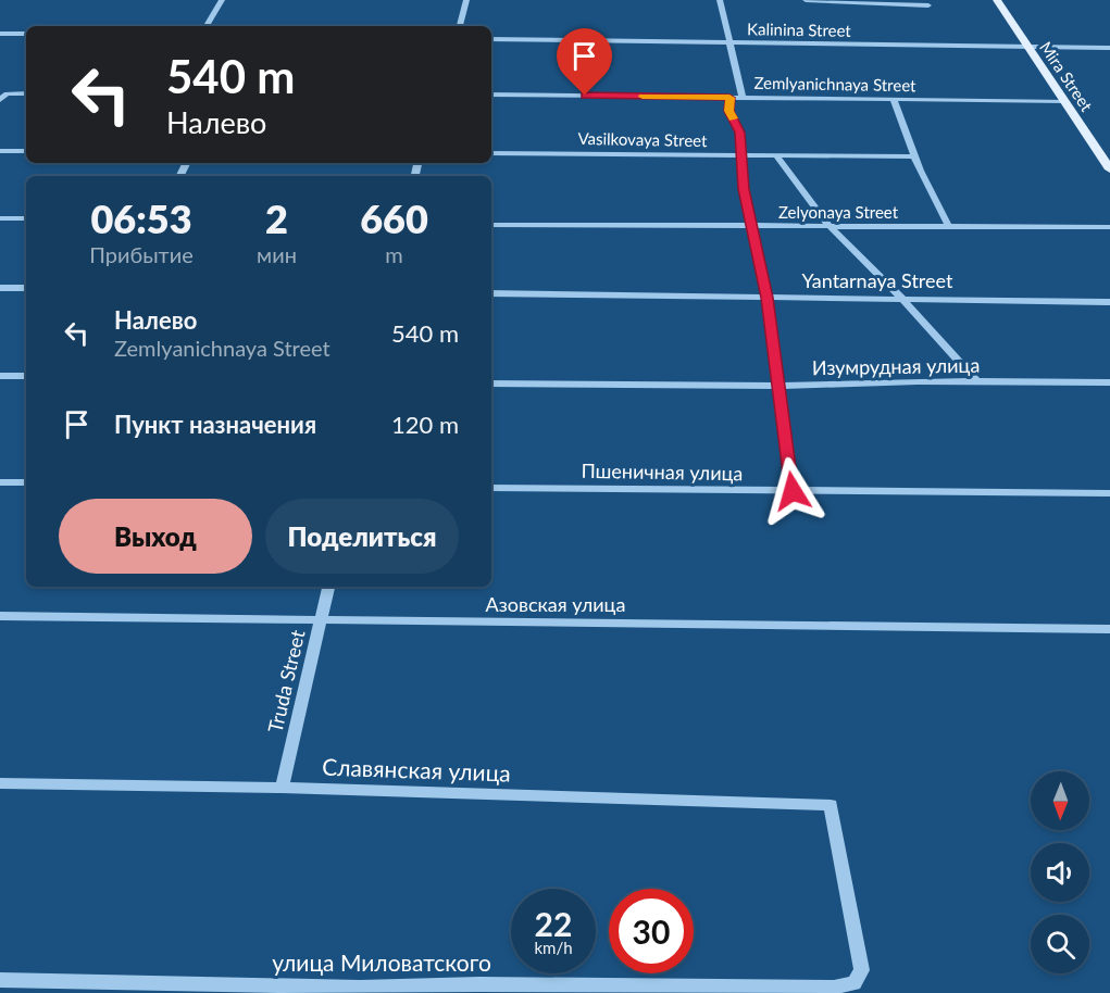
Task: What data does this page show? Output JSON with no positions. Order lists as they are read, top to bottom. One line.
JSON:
{"streets":{"main road":["Mira Street"],"street":["Kalinina Street","Zemlyanichnaya Street","Vasilkovaya Street","Zelyonaya Street","Yantarnaya Street","Изумрудная улица","Пшеничная улица","Азовская улица","Truda Street","Славянская улица","улица Миловатского"]},"crossings":[["Kalinina Street","Mira Street"],["Mira Street","Zemlyanichnaya Street"],["Азовская улица","Truda Street"],["Truda Street","Славянская улица"],["Славянская улица","улица Миловатского"]],"north":"bottom","page":{"turn":["540 m","Налево"],"eta":["06:53","Прибытие","2","мин","660","m"],"list":[{"name":"Налево","note":"Zemlyanichnaya Street","value":"540 m"},{"name":"Пункт назначения","value":"120 m"}],"buttons":["Выход","Поделиться"],"speed":"22 km/h","limit":"30"}}
